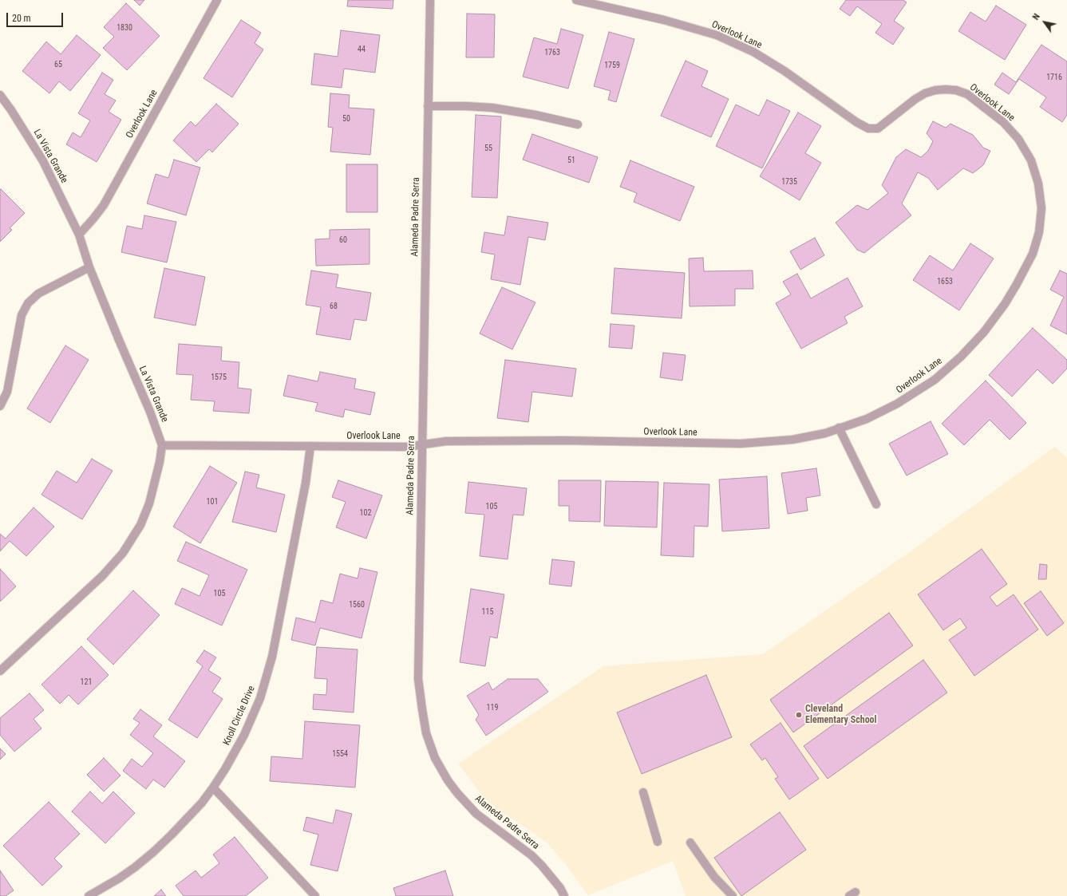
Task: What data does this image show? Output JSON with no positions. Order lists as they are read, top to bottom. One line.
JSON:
{"streets":{"street":["Overlook Lane","La Vista Grande","Alameda Padre Serra","Knoll Circle Drive"]},"crossings":[["Overlook Lane","La Vista Grande"],["Overlook Lane","Alameda Padre Serra"],["Overlook Lane","Knoll Circle Drive"]],"places":["Cleveland Elementary School"],"house_numbers":["1830","44","1763","65","1759","1716","50","55","51","1735","60","1653","68","1575","101","105","102","105","1560","115","121","119","1554"],"scale_bar":"20 m","north":"top left"}
